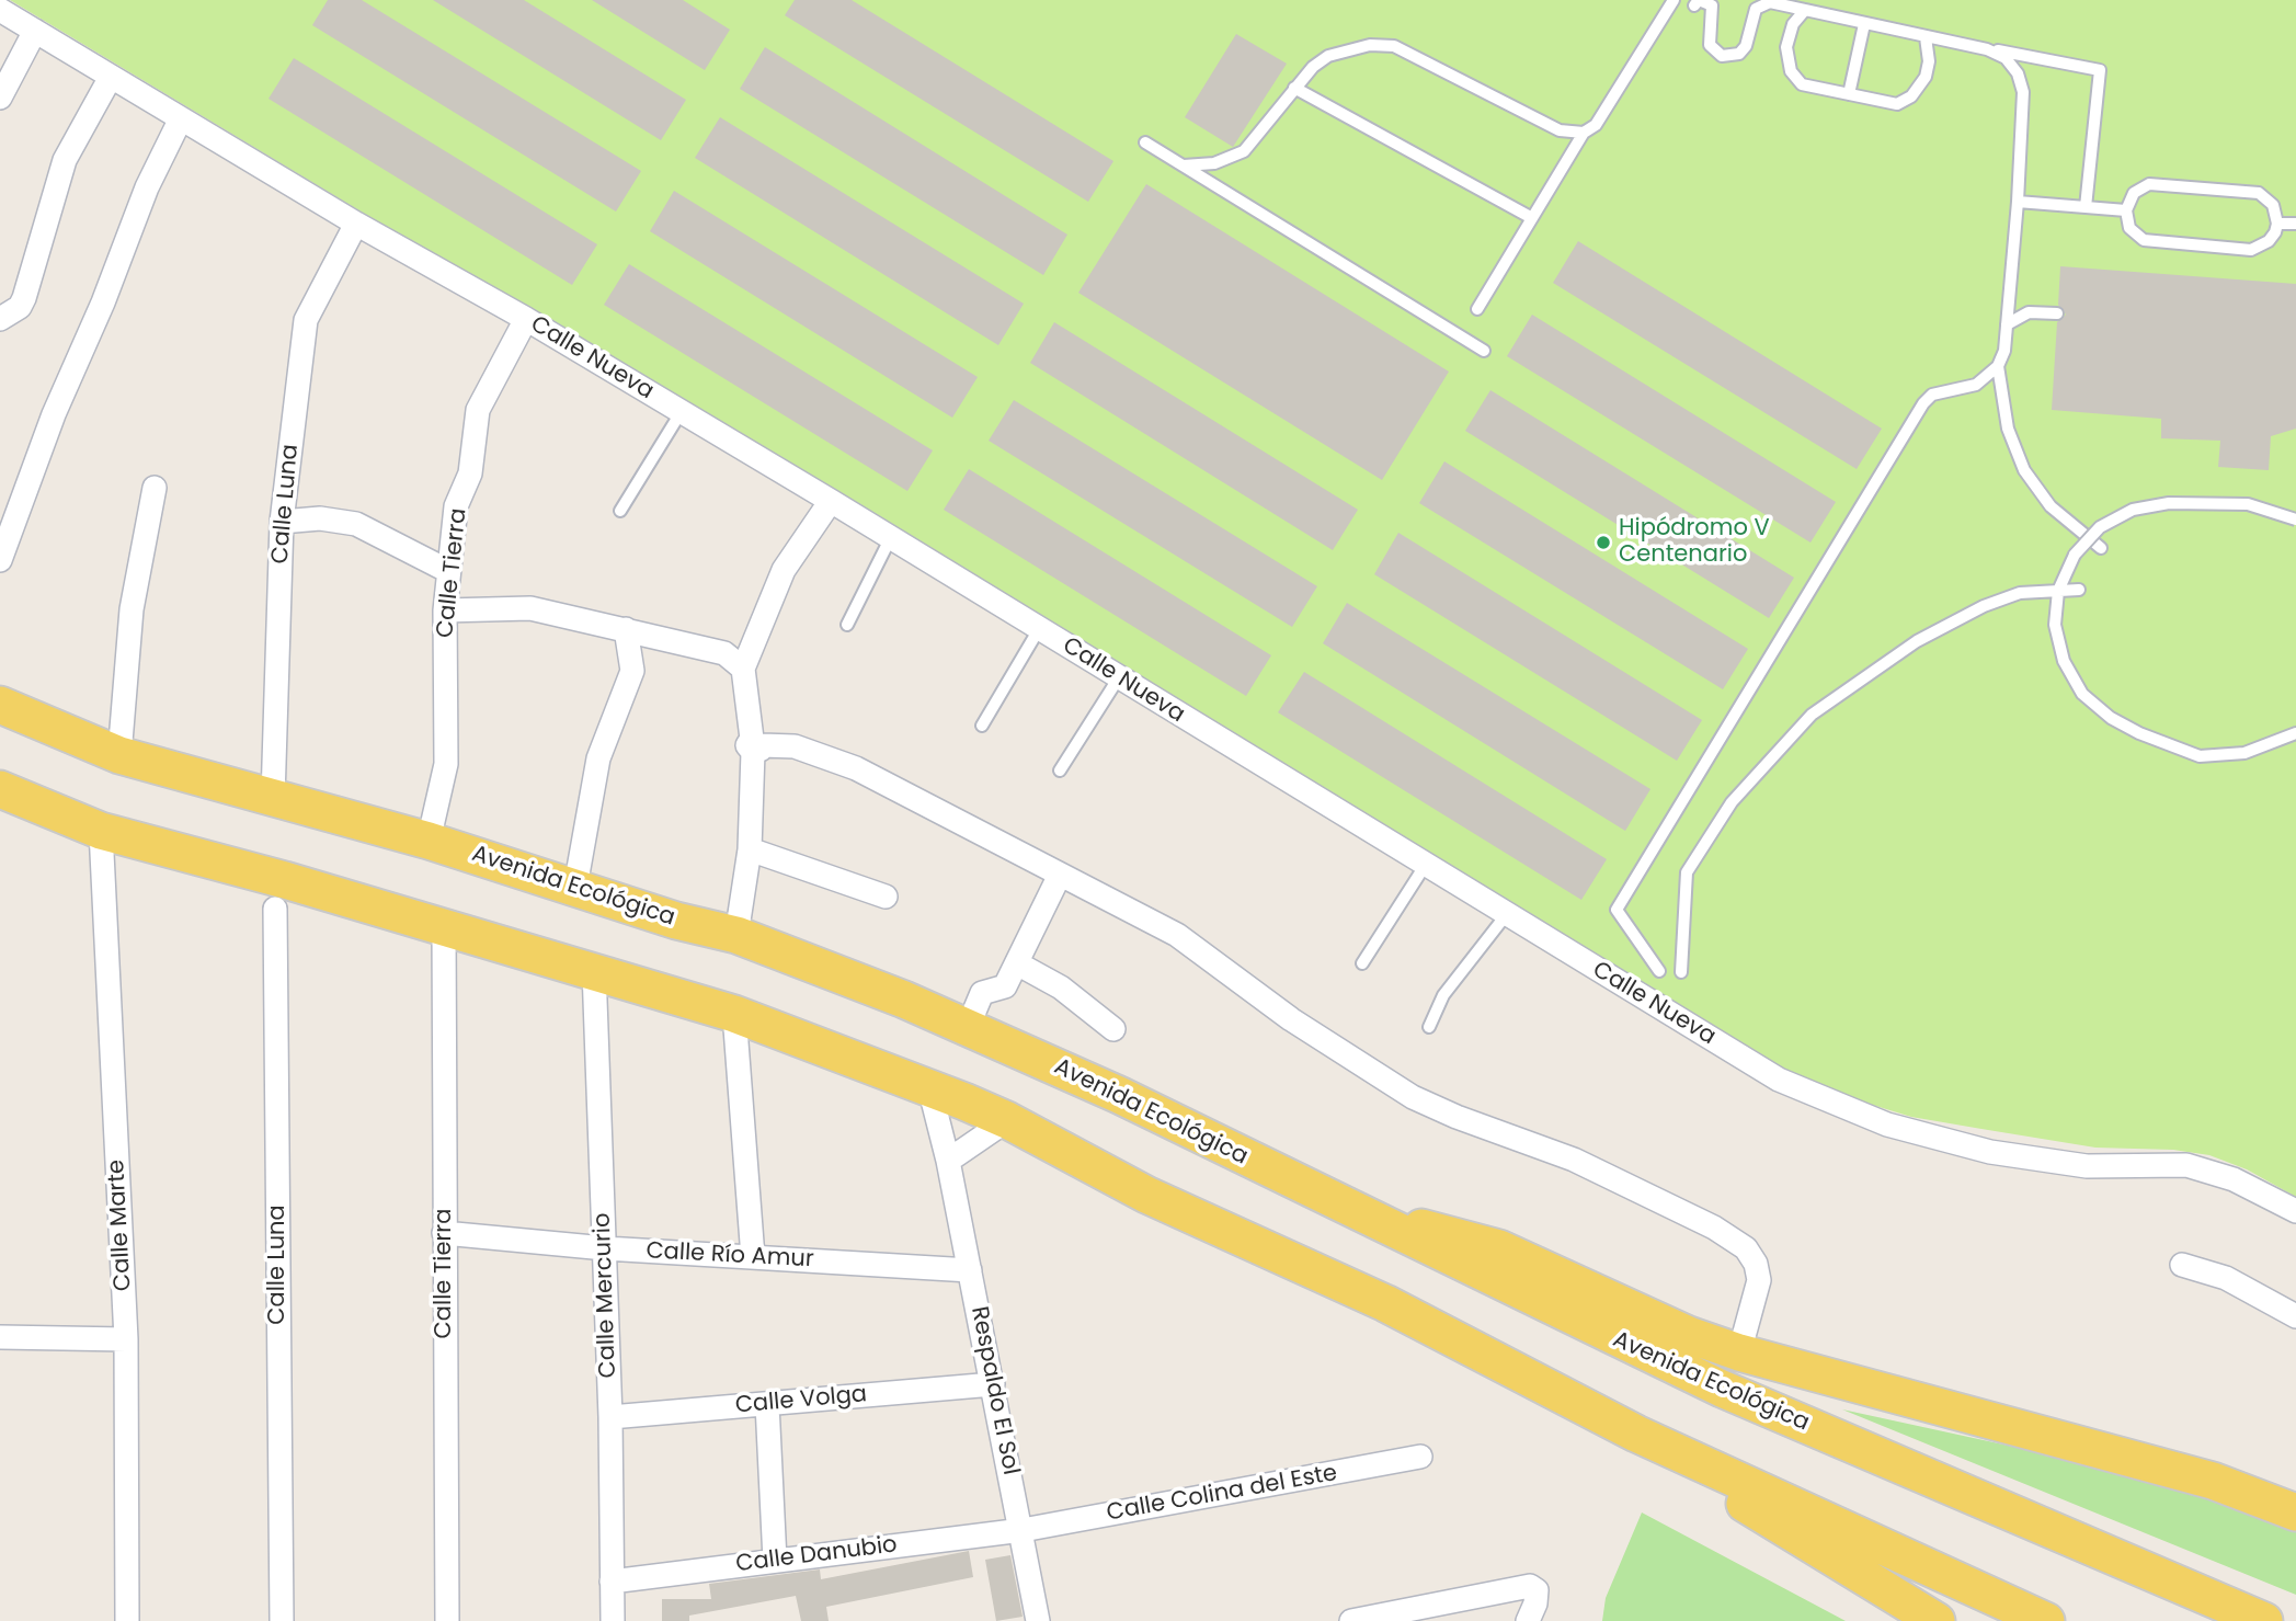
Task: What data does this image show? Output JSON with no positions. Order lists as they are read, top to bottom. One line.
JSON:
{"streets":{"main road":["Avenida Ecológica"],"street":["Calle Nueva","Calle Luna","Calle Tierra","Calle Marte","Calle Río Amur","Calle Mercurio","Respaldo El Sol","Calle Volga","Calle Colina del Este","Calle Danubio"]},"crossings":[["Calle Nueva","Calle Luna"],["Calle Nueva","Calle Tierra"],["Calle Luna","Avenida Ecológica"],["Calle Tierra","Avenida Ecológica"],["Calle Tierra","Calle Río Amur"],["Calle Río Amur","Calle Mercurio"],["Calle Río Amur","Respaldo El Sol"],["Calle Mercurio","Calle Volga"],["Calle Mercurio","Calle Danubio"],["Respaldo El Sol","Calle Volga"],["Respaldo El Sol","Calle Colina del Este"],["Respaldo El Sol","Calle Danubio"],["Calle Colina del Este","Calle Danubio"]],"places":["Hipódromo V Centenario"]}
